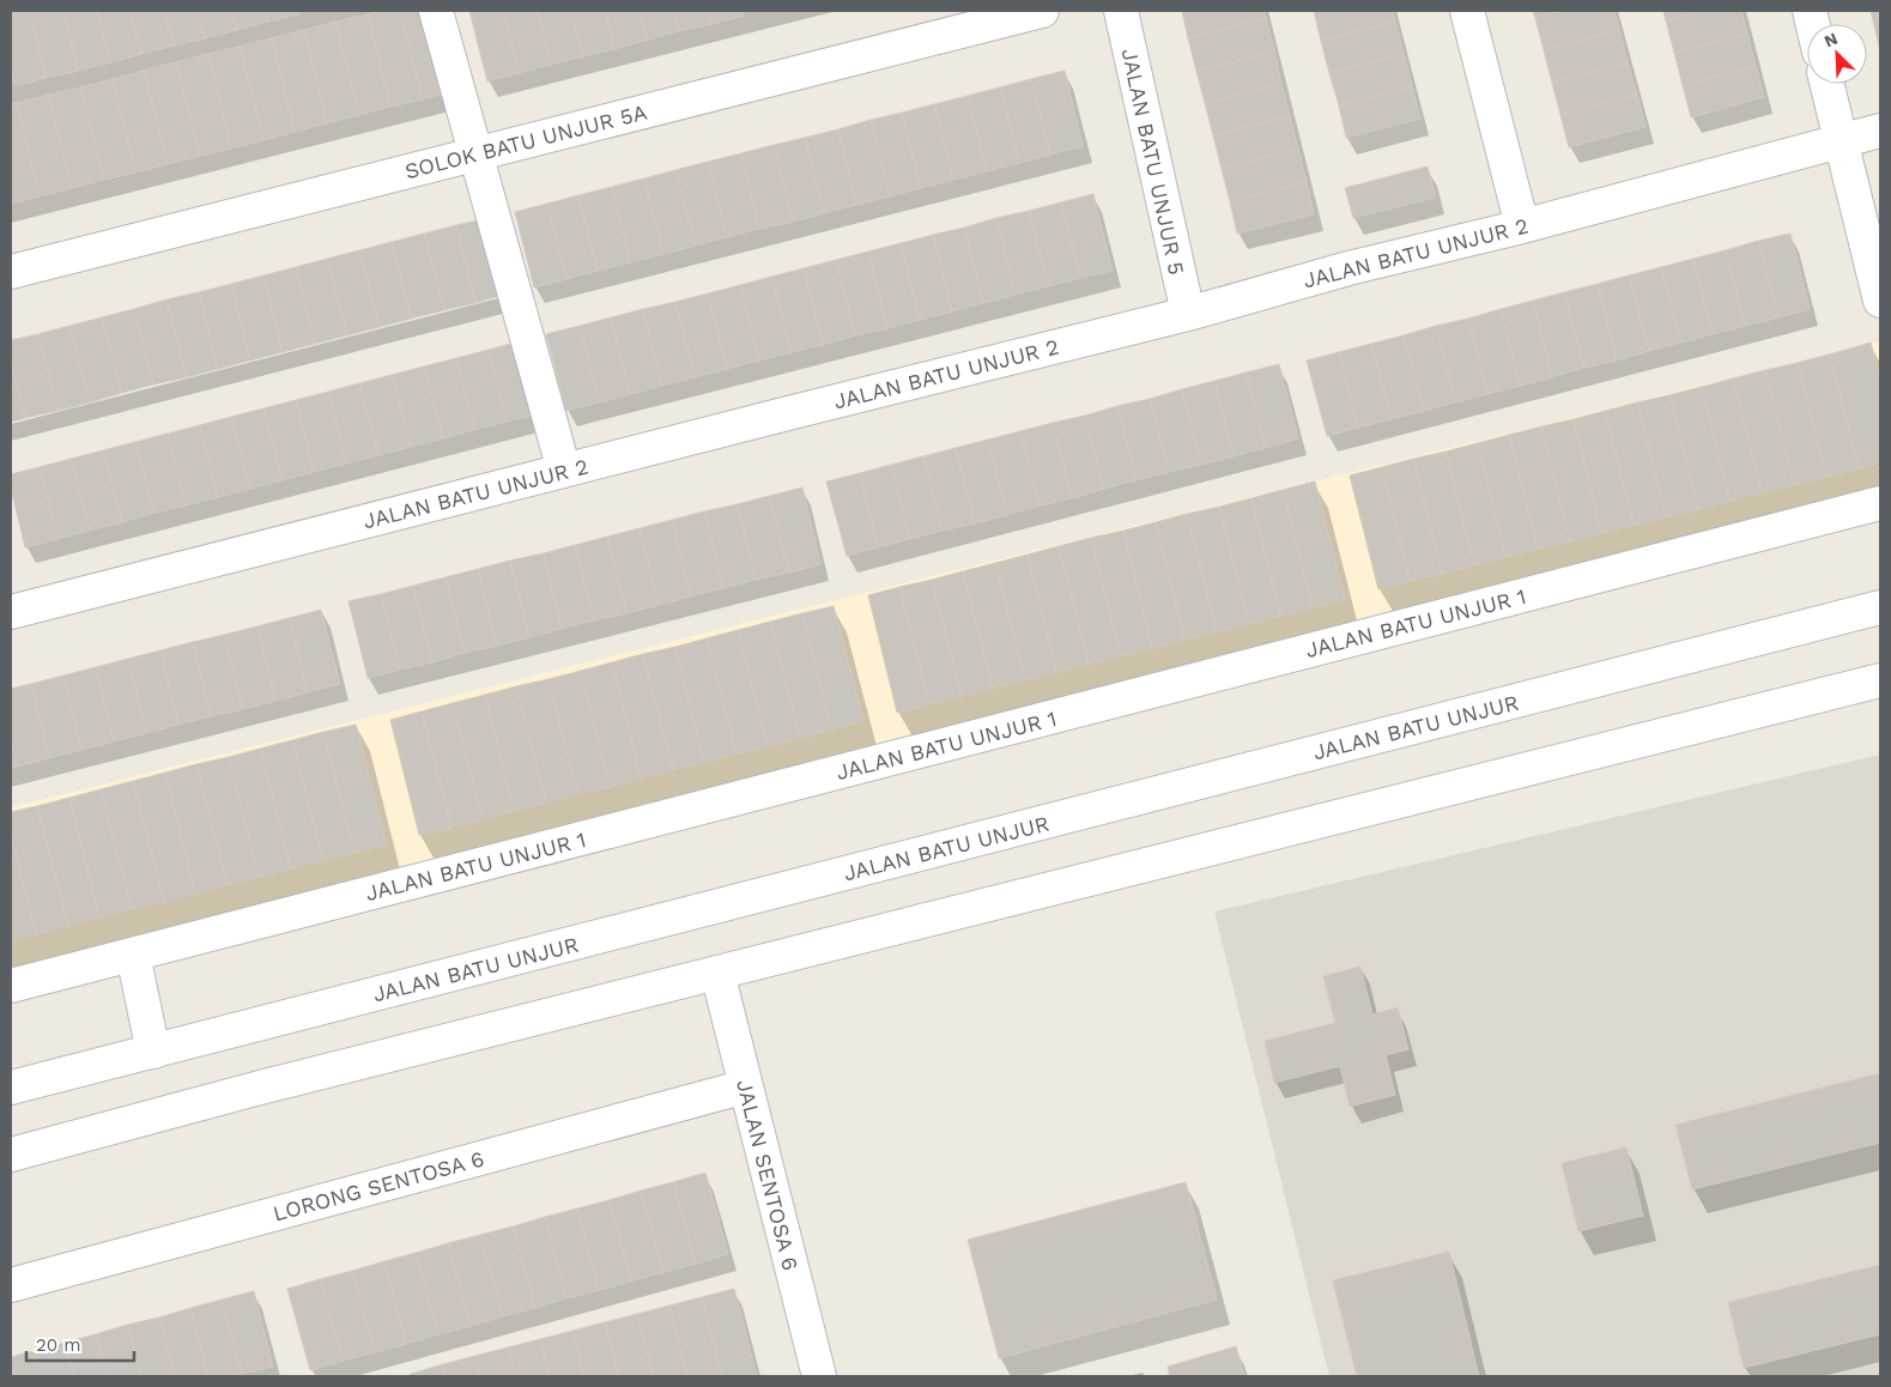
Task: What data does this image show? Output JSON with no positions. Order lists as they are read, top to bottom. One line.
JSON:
{"streets":{"street":["SOLOK BATU UNJUR 5A","JALAN BATU UNJUR 5","JALAN BATU UNJUR 2","JALAN BATU UNJUR 1","JALAN BATU UNJUR","JALAN SENTOSA 6","LORONG SENTOSA 6"]},"crossings":[["JALAN BATU UNJUR 5","JALAN BATU UNJUR 2"],["JALAN SENTOSA 6","LORONG SENTOSA 6"]],"scale_bar":"20 m","north":"top left"}
